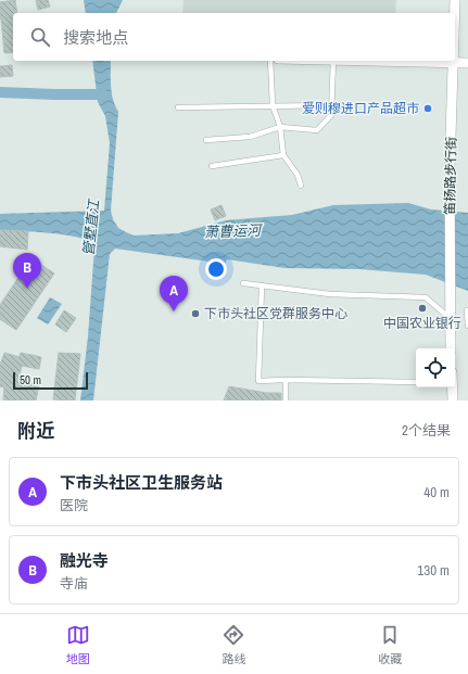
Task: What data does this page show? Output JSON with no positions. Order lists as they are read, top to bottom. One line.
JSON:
{"streets":{"street":["笛扬路步行街"]},"water":["管墅直江","萧曹运河"],"places":["爱则穆进口产品超市","中国农业银行","下市头社区党群服务中心"],"scale_bar":"50 m","page":{"search":"搜索地点","pins":["B","A"],"scale":"50 m","heading":["附近","2个结果"],"list":[{"mark":"A","name":"下市头社区卫生服务站","note":"医院","value":"40 m"},{"mark":"B","name":"融光寺","note":"寺庙","value":"130 m"}],"nav":["地图","路线","收藏"]}}
